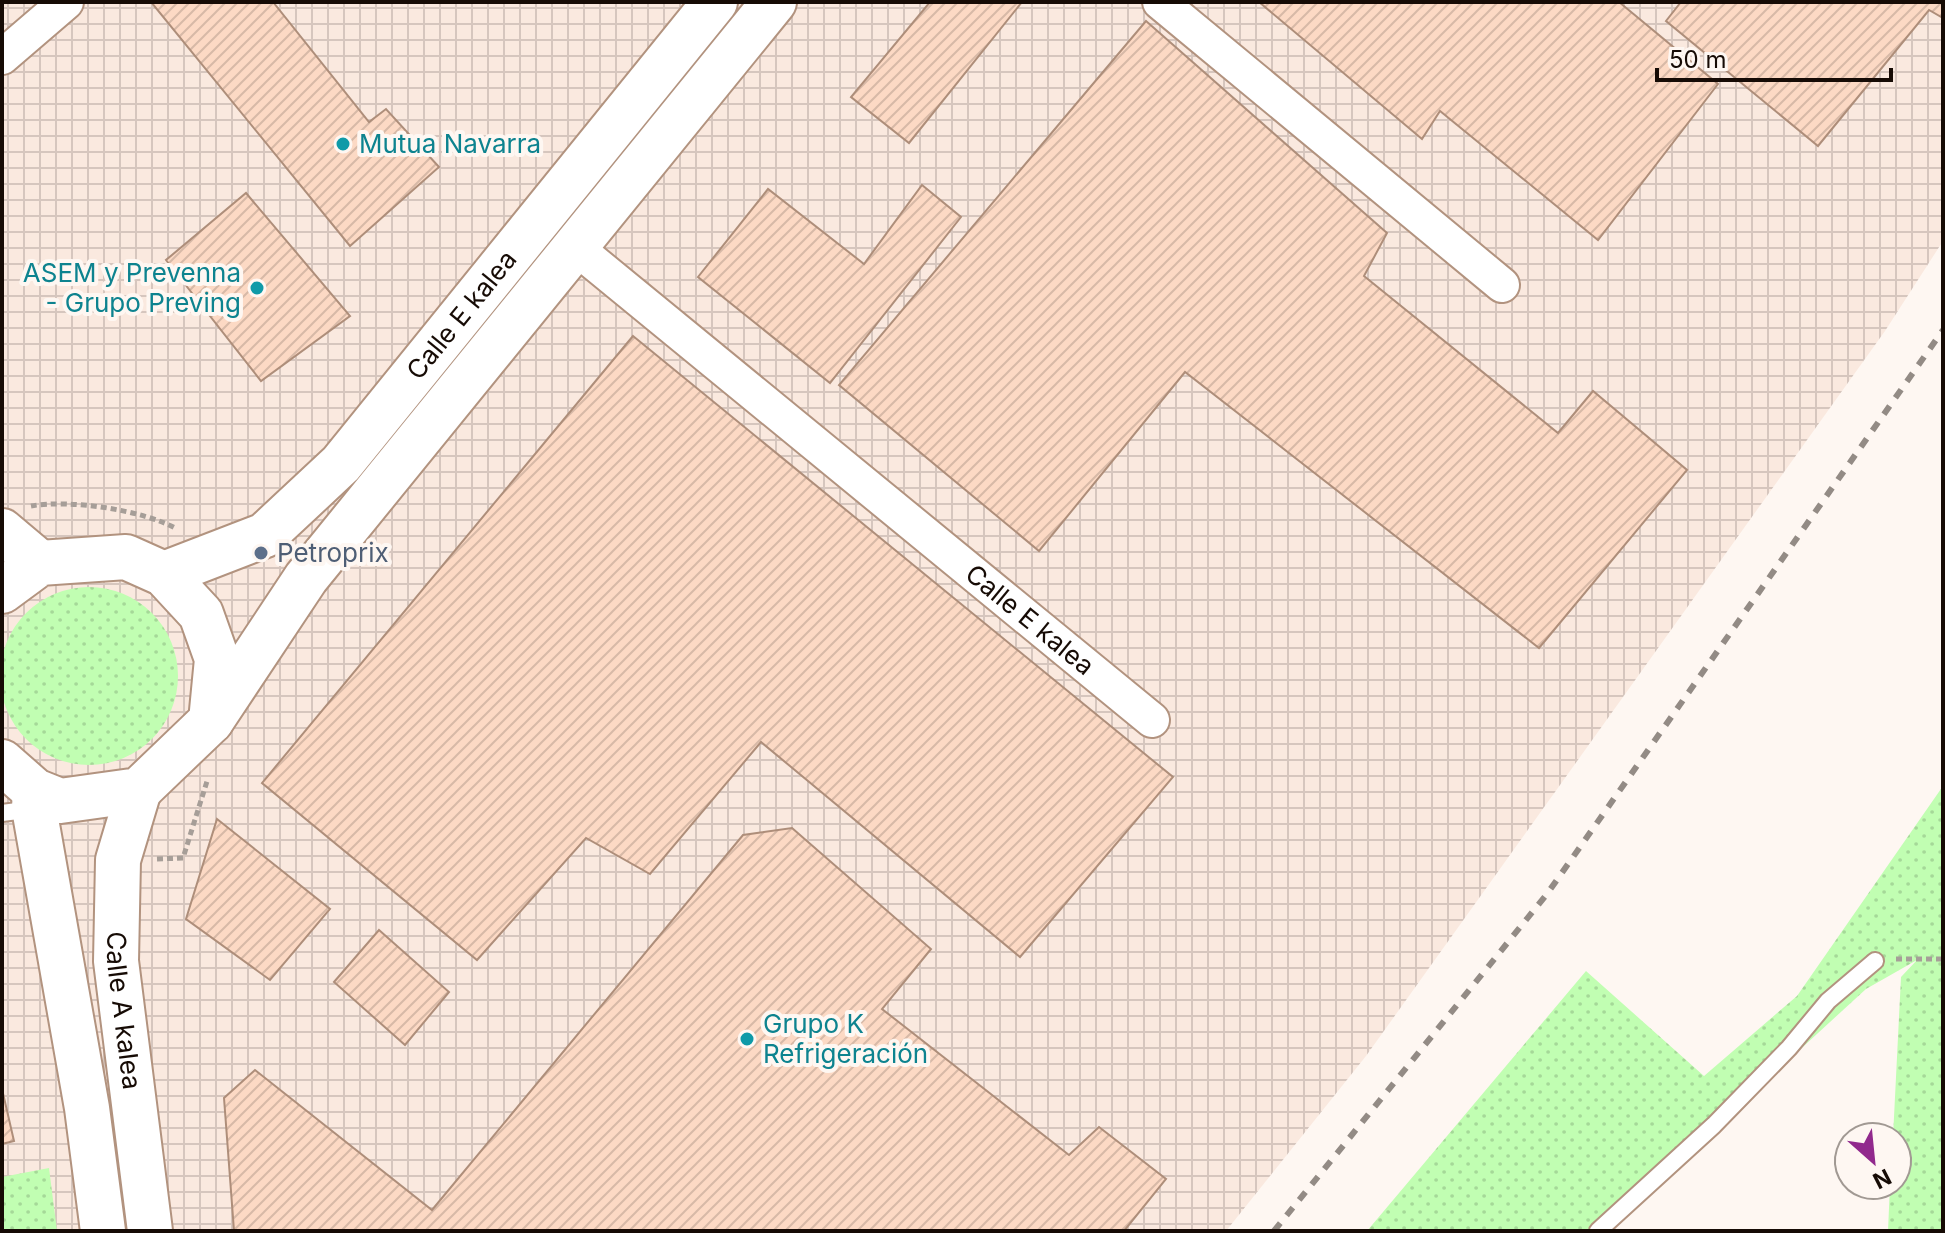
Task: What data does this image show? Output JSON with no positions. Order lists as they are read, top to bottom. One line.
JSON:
{"streets":{"main road":["Calle E kalea","Calle A kalea"]},"crossings":[["Calle E kalea","Calle A kalea"]],"places":["Mutua Navarra","ASEM y Prevenna - Grupo Preving","Petroprix","Grupo K Refrigeración"],"scale_bar":"50 m","north":"bottom right"}
